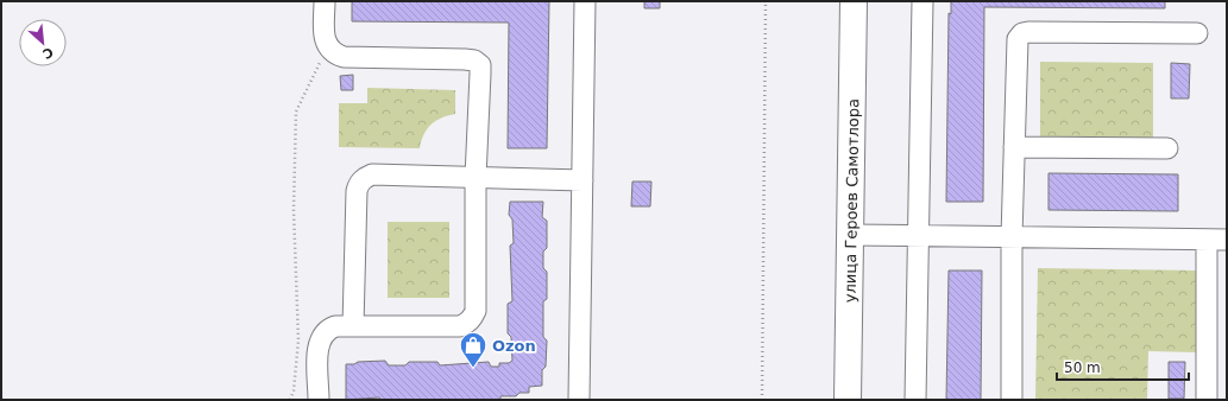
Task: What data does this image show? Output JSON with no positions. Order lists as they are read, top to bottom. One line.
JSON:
{"streets":{"main road":["улица Героев Самотлора"]},"places":{"shop":["Ozon"]},"scale_bar":"50 m","north":"bottom right"}
